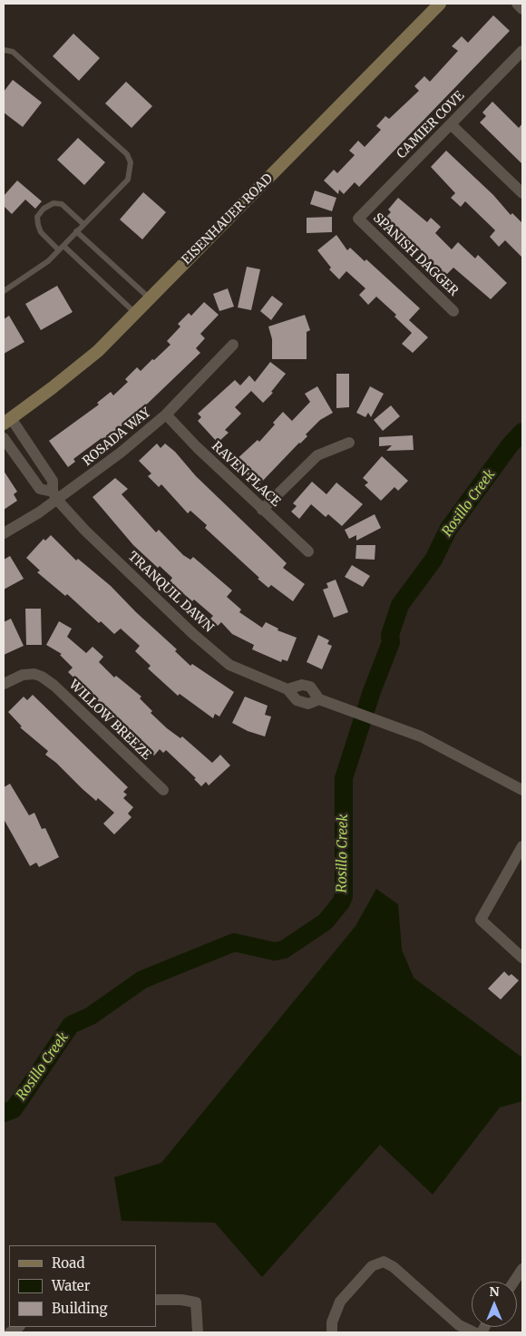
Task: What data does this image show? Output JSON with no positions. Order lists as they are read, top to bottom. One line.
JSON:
{"streets":{"main road":["EISENHAUER ROAD"],"street":["CAMIER COVE","SPANISH DAGGER","ROSADA WAY","RAVEN PLACE","TRANQUIL DAWN","WILLOW BREEZE"]},"crossings":[["CAMIER COVE","SPANISH DAGGER"],["EISENHAUER ROAD","TRANQUIL DAWN"],["ROSADA WAY","RAVEN PLACE"],["ROSADA WAY","TRANQUIL DAWN"]],"water":["Rosillo Creek"],"legend":["Road","Water","Building"],"north":"top"}
